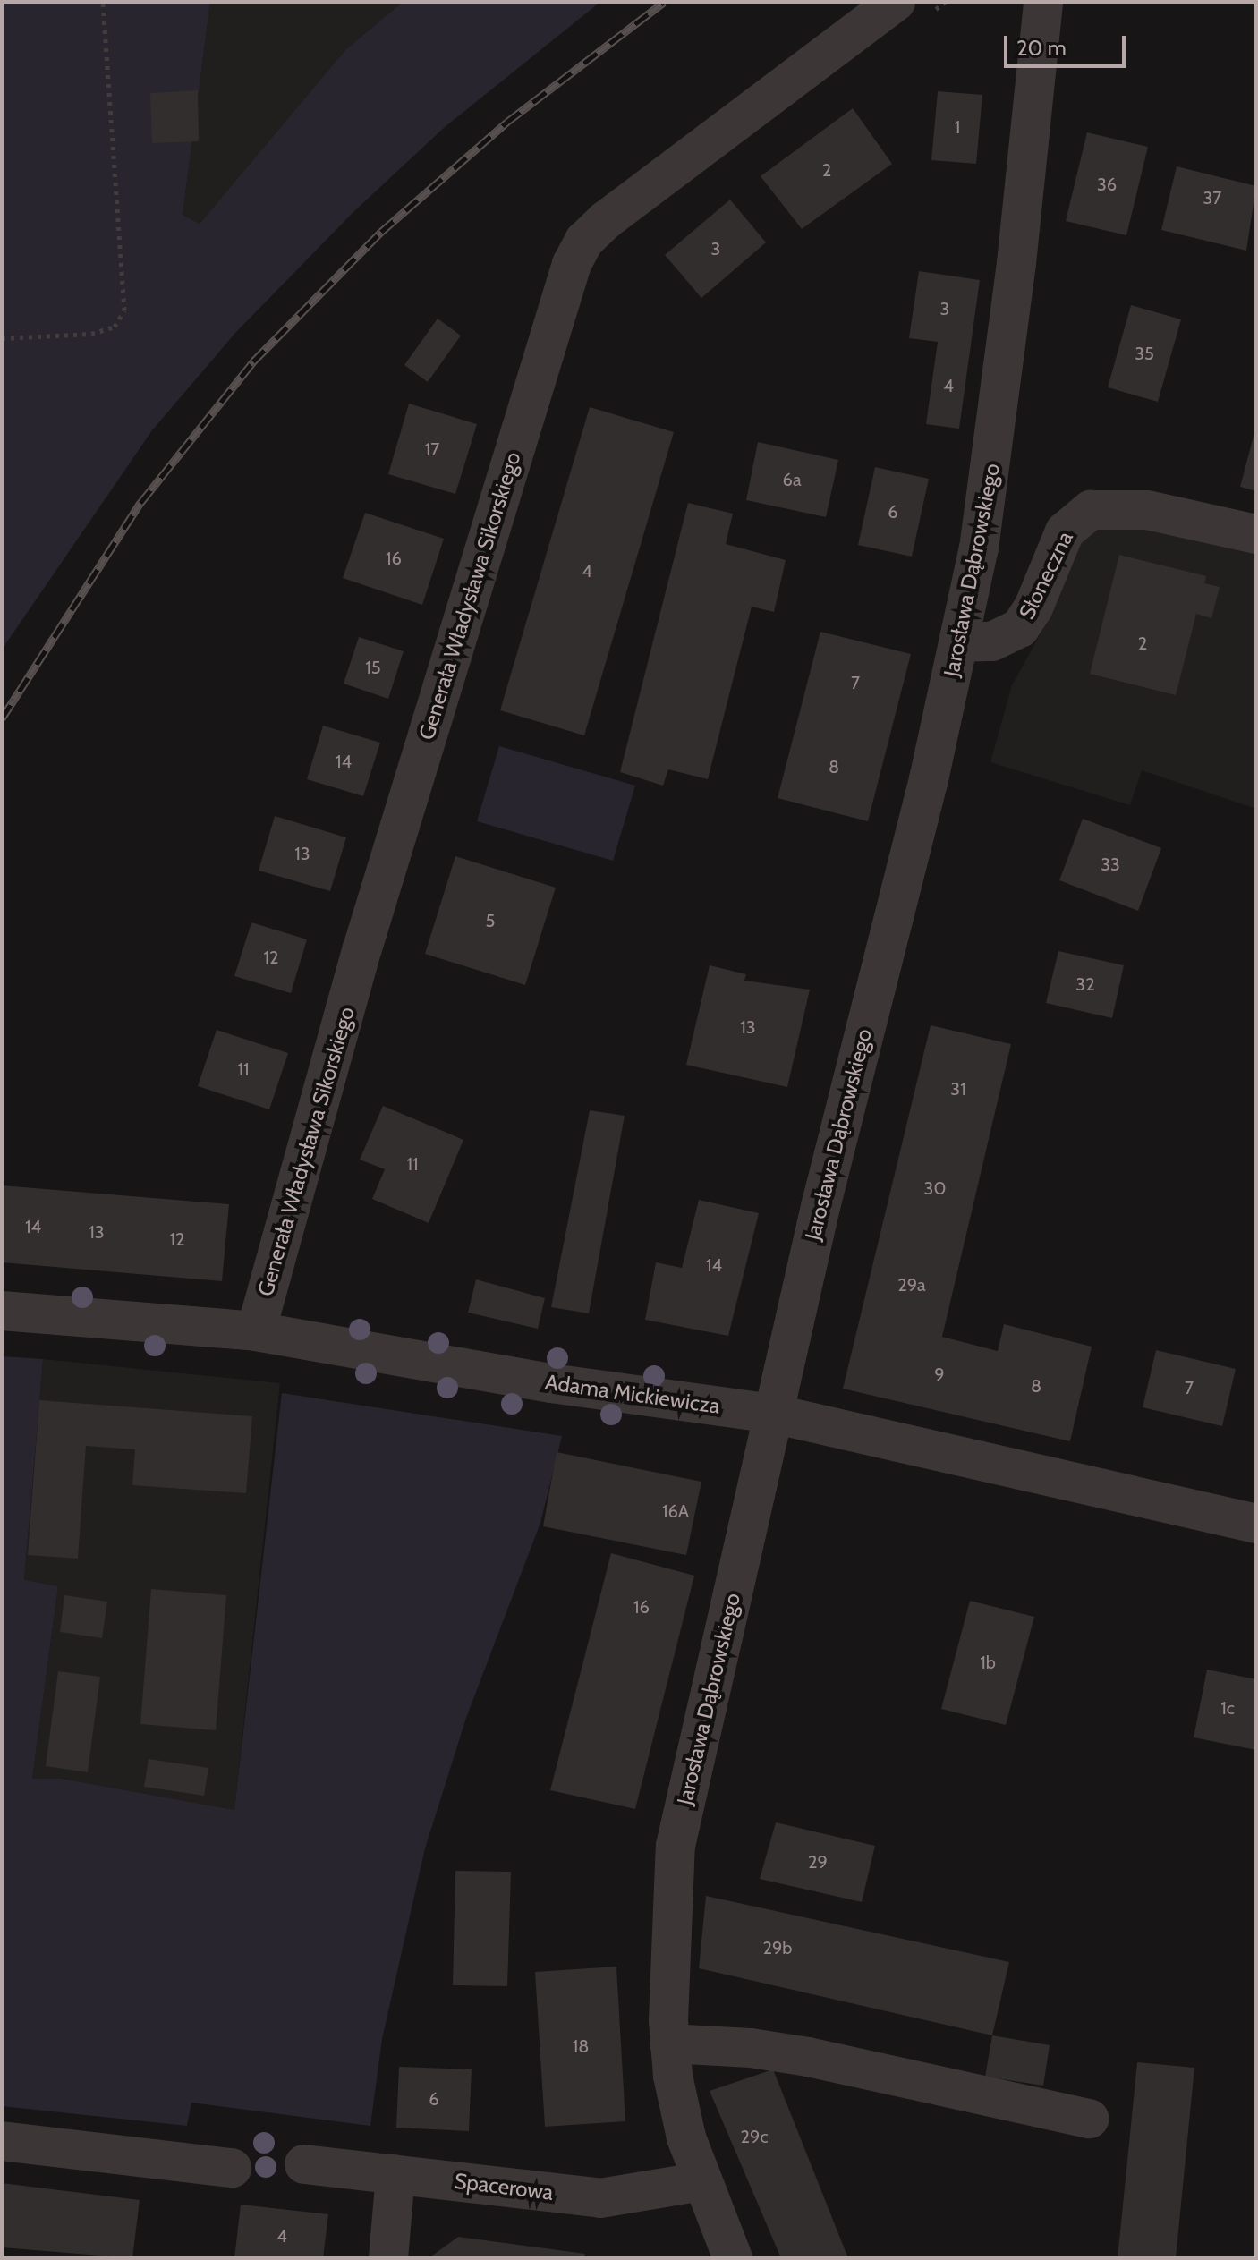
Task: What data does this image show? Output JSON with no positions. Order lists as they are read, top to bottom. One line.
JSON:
{"streets":{"street":["Jarosława Dąbrowskiego","Słoneczna","Generała Władysława Sikorskiego","Adama Mickiewicza","Spacerowa"]},"crossings":[["Jarosława Dąbrowskiego","Słoneczna"],["Jarosława Dąbrowskiego","Adama Mickiewicza"],["Jarosława Dąbrowskiego","Spacerowa"],["Generała Władysława Sikorskiego","Adama Mickiewicza"]],"house_numbers":["1","2","36","37","3","3","35","4","17","6a","6","16","4","2","15","7","14","8","13","33","5","12","32","13","11","31","11","30","14","13","12","14","29a","9","8","7","16A","16","1b","1c","29","29b","18","6","29c","4"],"scale_bar":"20 m"}
